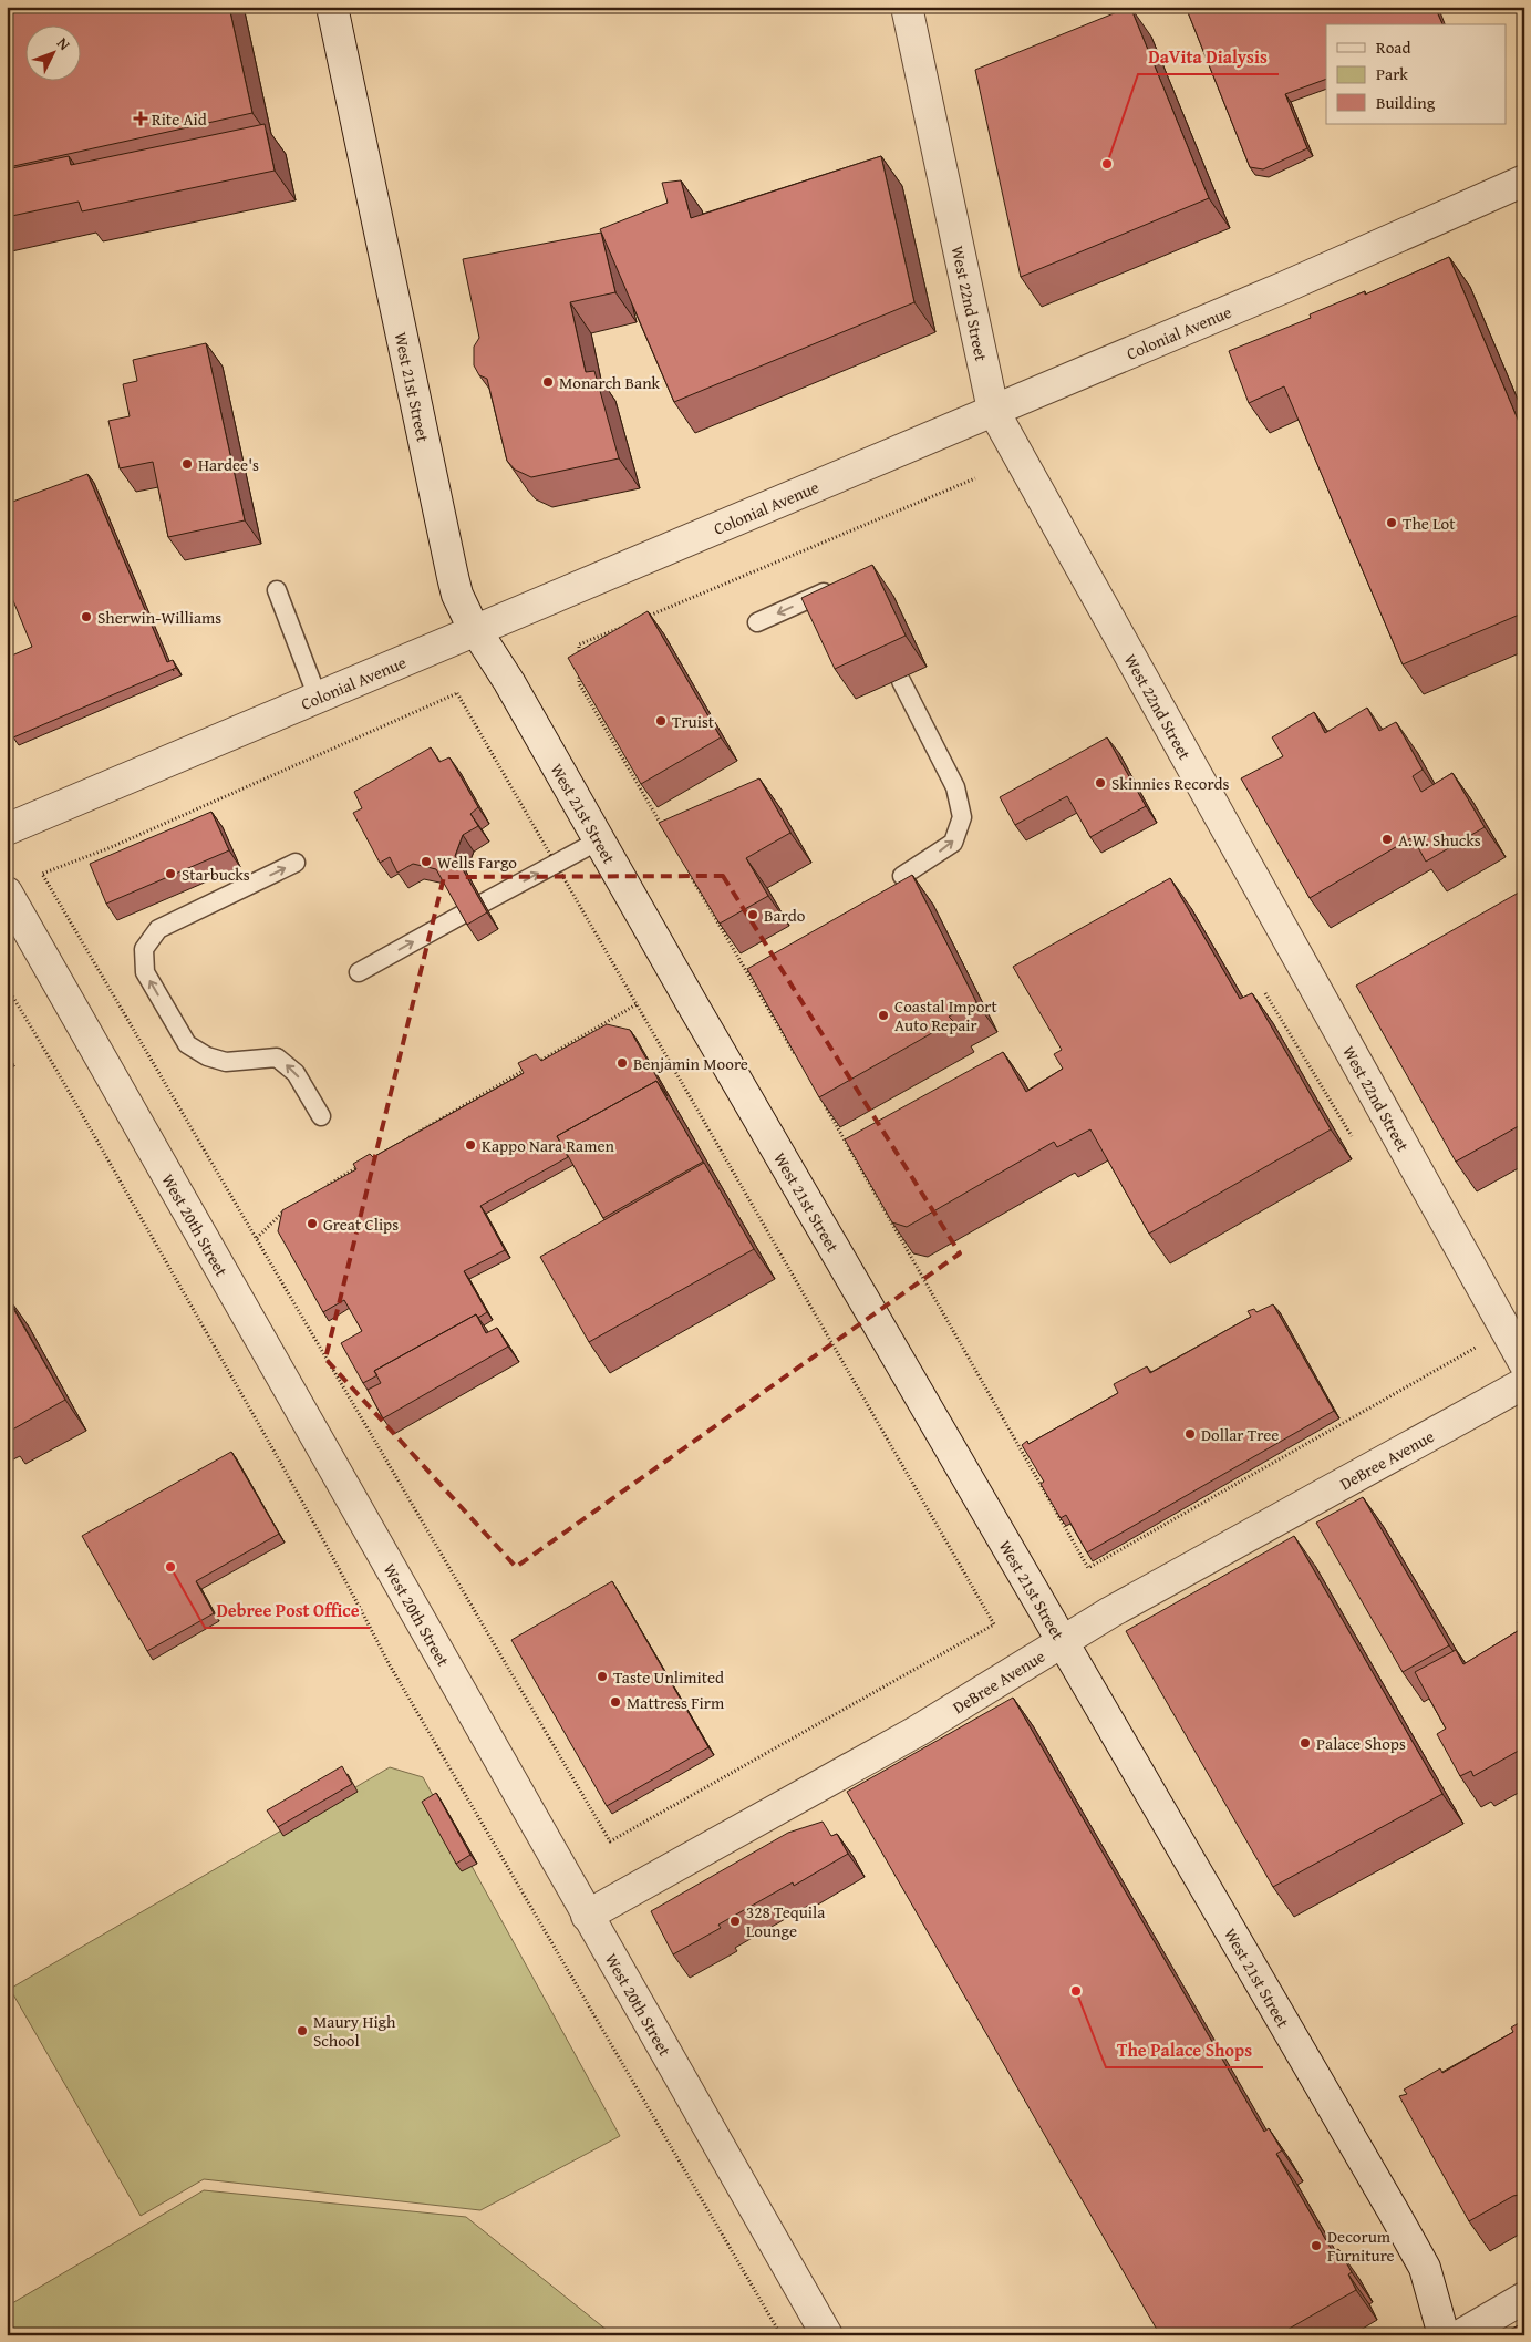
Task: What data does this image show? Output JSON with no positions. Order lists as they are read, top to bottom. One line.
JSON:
{"streets":{"street":["West 22nd Street","Colonial Avenue","West 21st Street","West 20th Street","DeBree Avenue"]},"crossings":[["West 22nd Street","Colonial Avenue"],["Colonial Avenue","West 21st Street"],["West 21st Street","DeBree Avenue"],["West 20th Street","DeBree Avenue"]],"places":{"health":["Rite Aid"],"other":["DaVita Dialysis","Monarch Bank","Hardee's","The Lot","Sherwin-Williams","Truist","Skinnies Records","A.W. Shucks","Wells Fargo","Starbucks","Bardo","Coastal Import Auto Repair","Benjamin Moore","Kappo Nara Ramen","Great Clips","Dollar Tree","Debree Post Office","Taste Unlimited","Mattress Firm","Palace Shops","328 Tequila Lounge","The Palace Shops","Maury High School","Decorum Furniture"]},"legend":["Road","Park","Building"],"north":"top right"}
